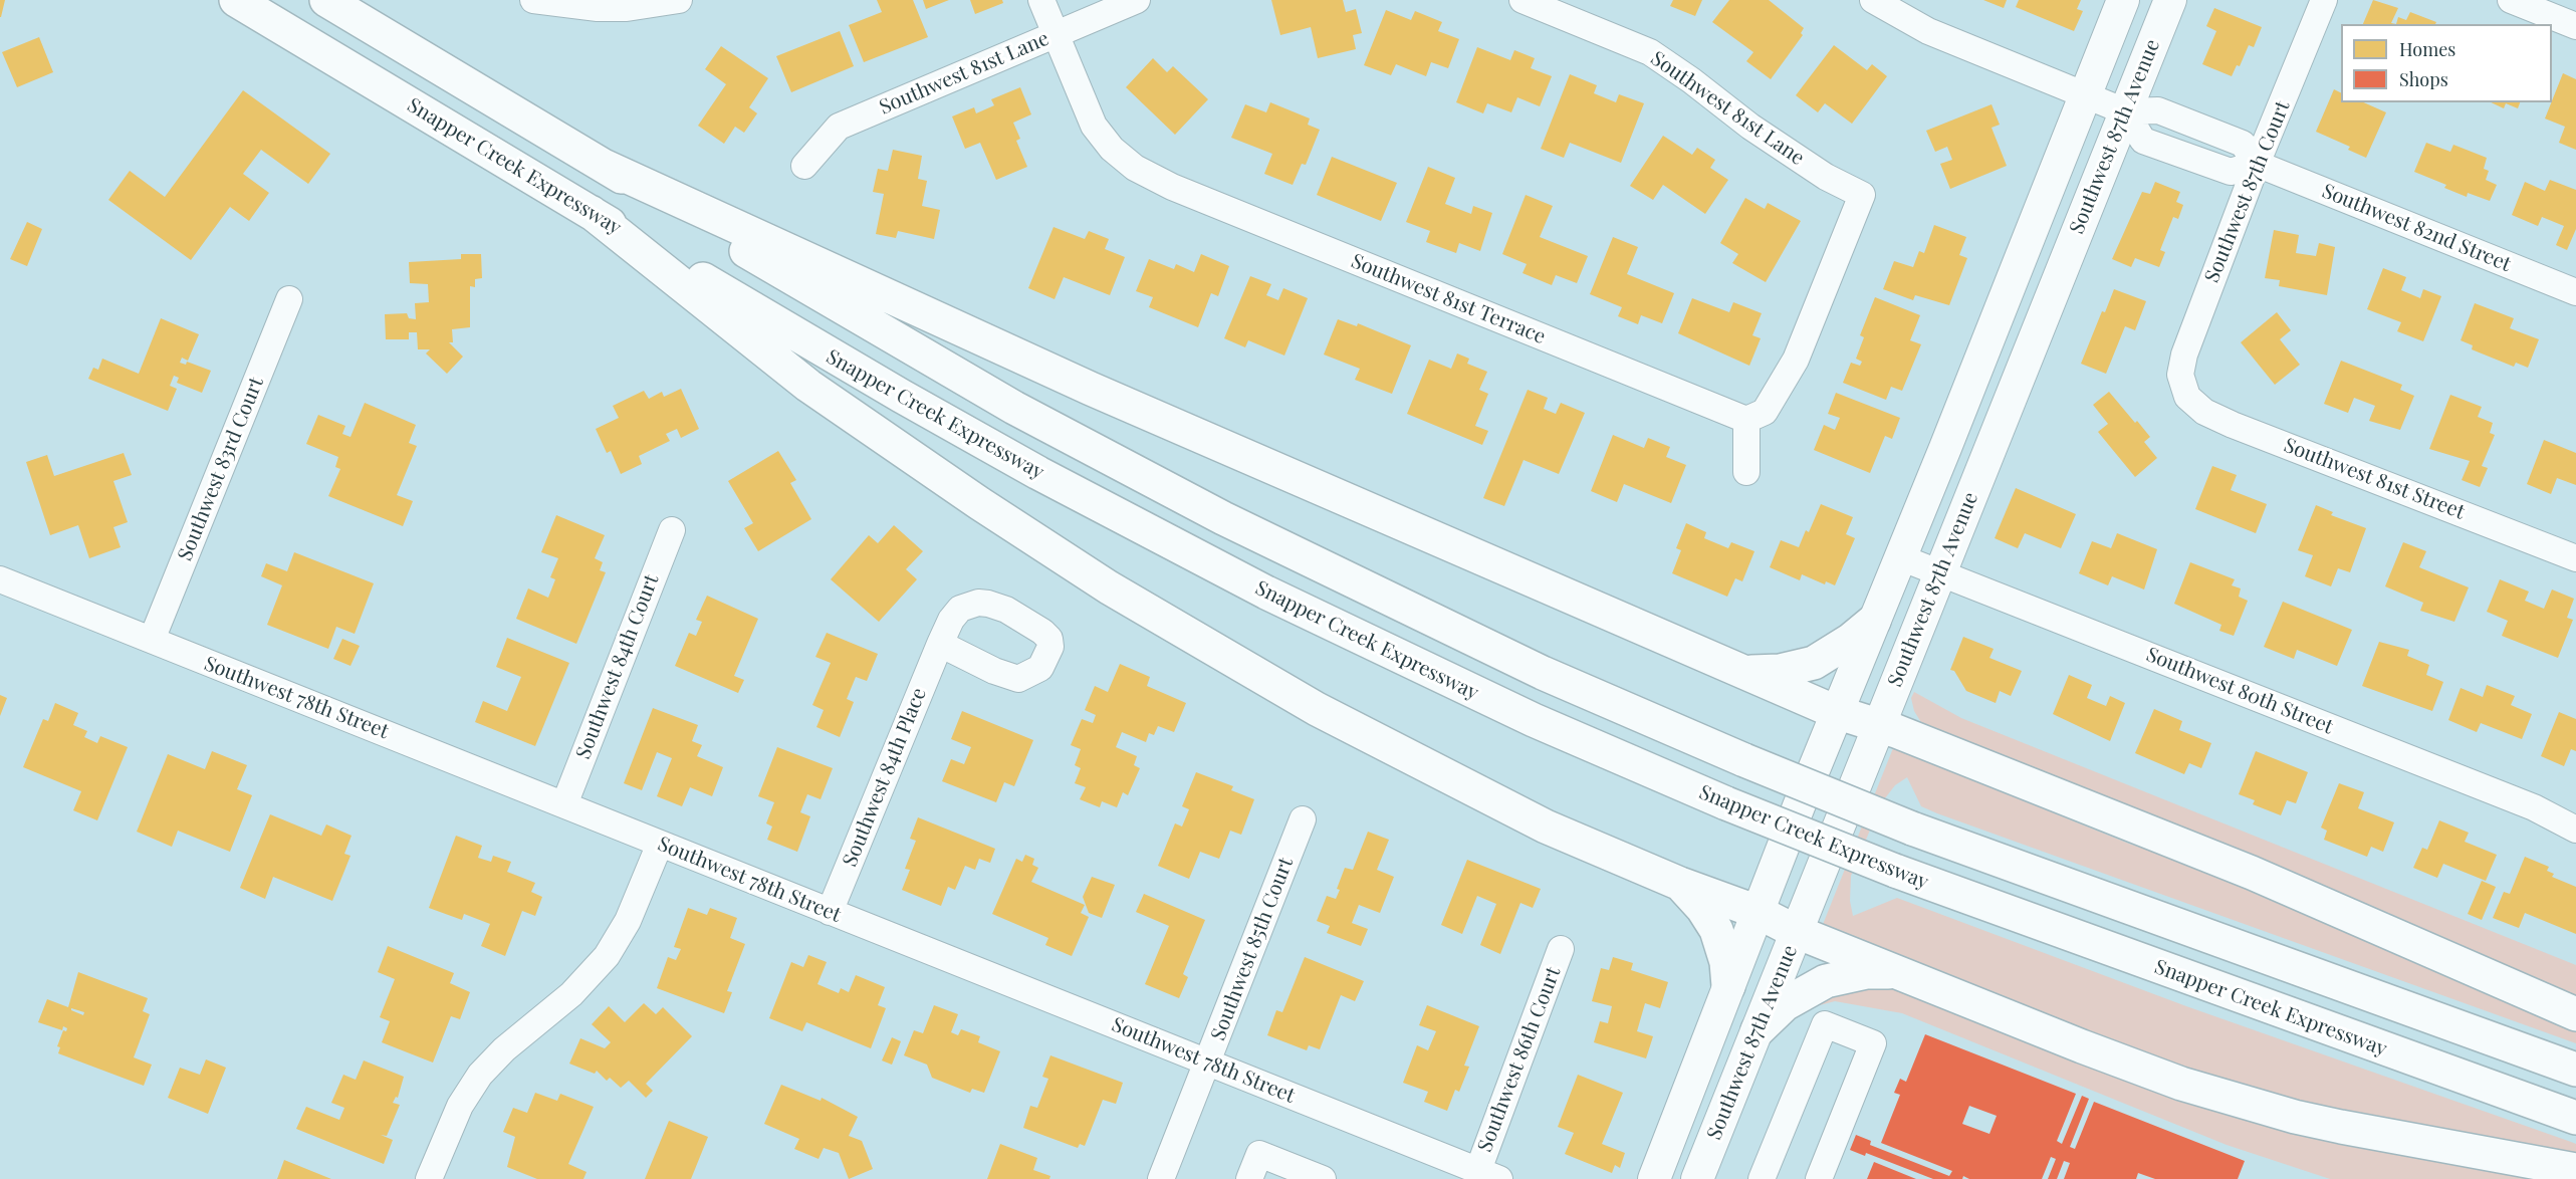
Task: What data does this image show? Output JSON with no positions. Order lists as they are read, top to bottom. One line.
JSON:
{"streets":{"highway":["Snapper Creek Expressway"],"main road":["Southwest 87th Avenue"],"street":["Southwest 81st Lane","Southwest 87th Court","Southwest 82nd Street","Southwest 81st Terrace","Southwest 83rd Court","Southwest 81st Street","Southwest 84th Court","Southwest 80th Street","Southwest 78th Street","Southwest 84th Place","Southwest 85th Court","Southwest 86th Court"]},"crossings":[["Southwest 81st Lane","Southwest 81st Terrace"],["Southwest 87th Avenue","Southwest 82nd Street"],["Southwest 87th Avenue","Southwest 80th Street"],["Southwest 87th Court","Southwest 82nd Street"],["Southwest 87th Court","Southwest 81st Street"],["Southwest 83rd Court","Southwest 78th Street"],["Southwest 84th Court","Southwest 78th Street"],["Southwest 78th Street","Southwest 84th Place"],["Southwest 78th Street","Southwest 85th Court"],["Southwest 78th Street","Southwest 86th Court"]],"legend":["Homes","Shops"]}
